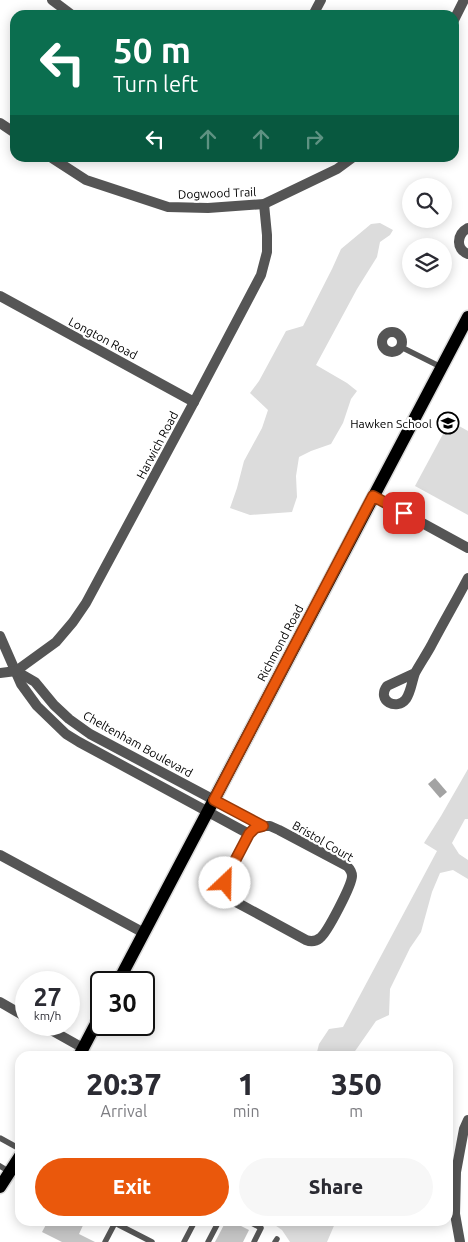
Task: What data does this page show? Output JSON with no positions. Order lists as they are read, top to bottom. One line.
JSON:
{"streets":{"main road":["Richmond Road"],"street":["Dogwood Trail","Longton Road","Harwich Road","Cheltenham Boulevard","Bristol Court"]},"crossings":[["Dogwood Trail","Harwich Road"],["Longton Road","Harwich Road"],["Harwich Road","Cheltenham Boulevard"],["Richmond Road","Cheltenham Boulevard"],["Cheltenham Boulevard","Bristol Court"]],"places":{"school or university":["Hawken School"]},"page":{"turn":["50 m","Turn left"],"speed":"27 km/h","limit":"30","eta":["20:37","Arrival","1","min","350","m"],"buttons":["Exit","Share"]}}
